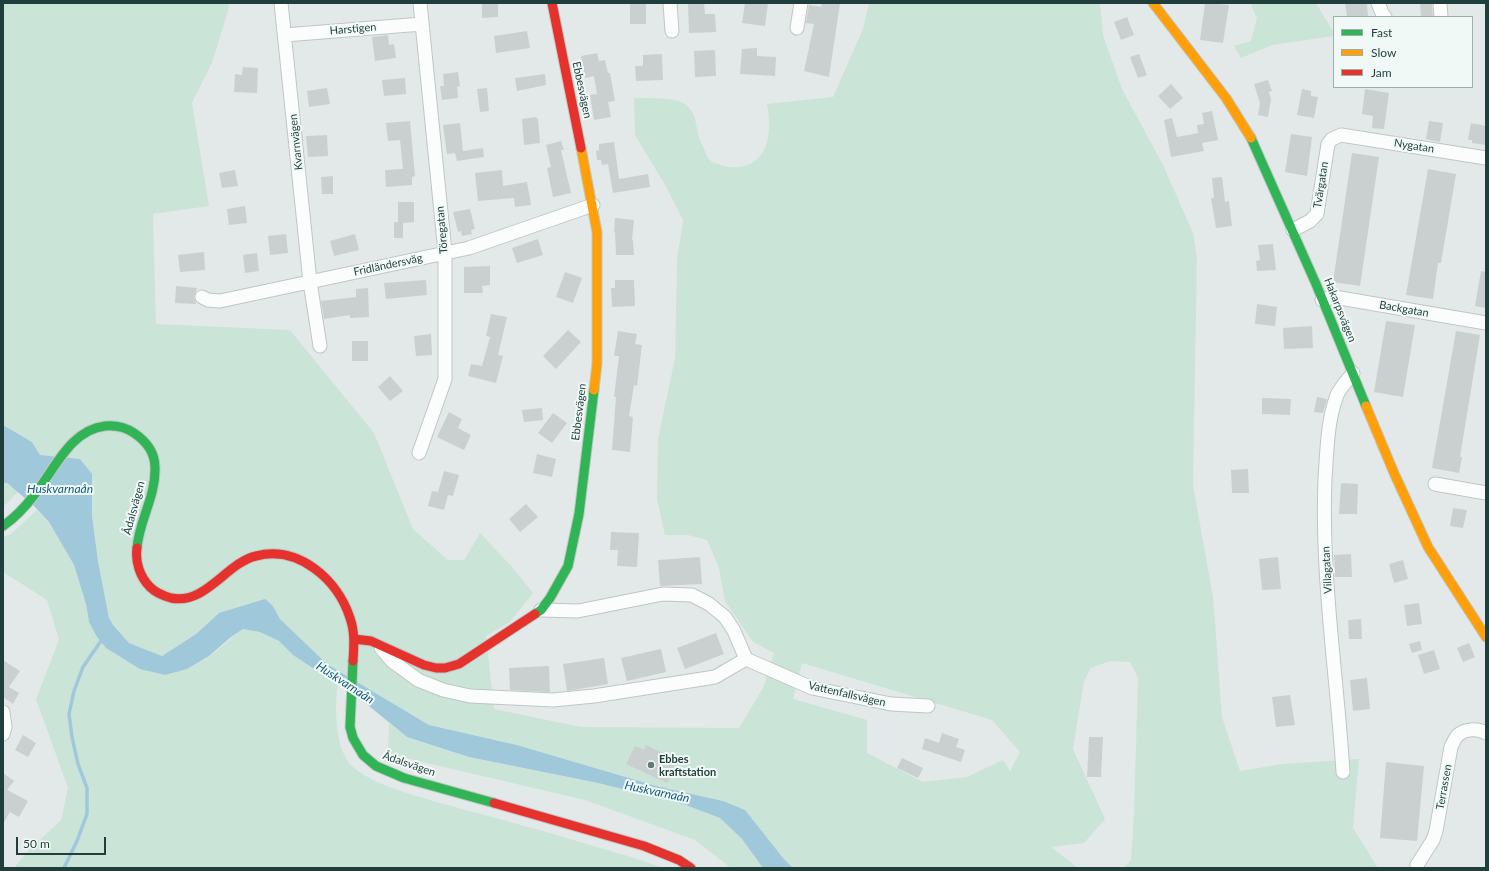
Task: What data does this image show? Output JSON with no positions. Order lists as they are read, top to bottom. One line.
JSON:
{"streets":{"street":["Harstigen","Ebbesvägen","Kvarnvägen","Nygatan","Tvärgatan","Töregatan","Fridländersväg","Backgatan","Hakarpsvägen","Ådalsvägen","Villagatan","Vattenfallsvägen","Terrassen"]},"crossings":[["Harstigen","Kvarnvägen"],["Harstigen","Töregatan"],["Ebbesvägen","Fridländersväg"],["Ebbesvägen","Ådalsvägen"],["Kvarnvägen","Fridländersväg"],["Nygatan","Tvärgatan"],["Tvärgatan","Hakarpsvägen"],["Töregatan","Fridländersväg"],["Backgatan","Hakarpsvägen"],["Hakarpsvägen","Villagatan"]],"water":["Huskvarnaån"],"places":["Ebbes kraftstation"],"legend":["Fast","Slow","Jam"],"scale_bar":"50 m"}
